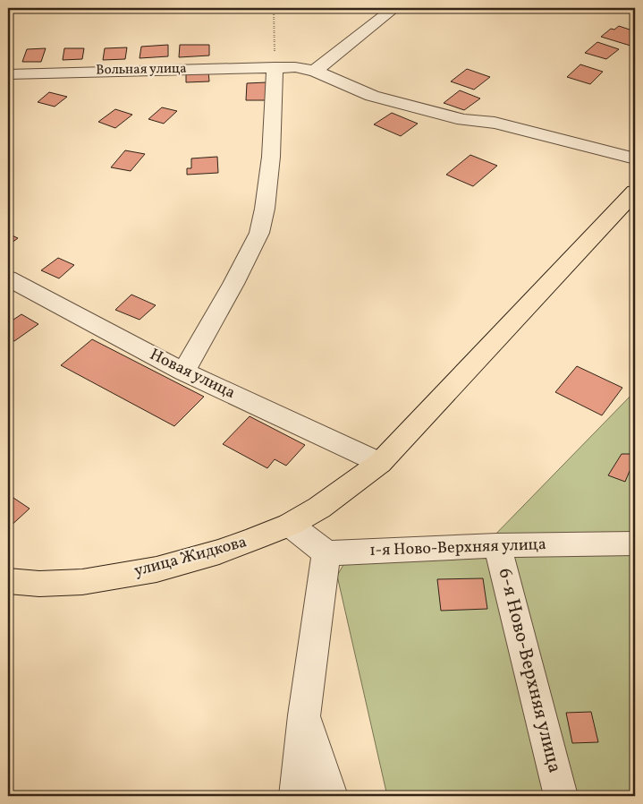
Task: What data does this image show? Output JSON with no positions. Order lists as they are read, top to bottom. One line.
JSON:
{"streets":{"main road":["улица Жидкова"],"street":["Вольная улица","Новая улица","1-я Ново-Верхняя улица","6-я Ново-Верхняя улица"]},"crossings":[["Новая улица","улица Жидкова"],["1-я Ново-Верхняя улица","6-я Ново-Верхняя улица"]]}
